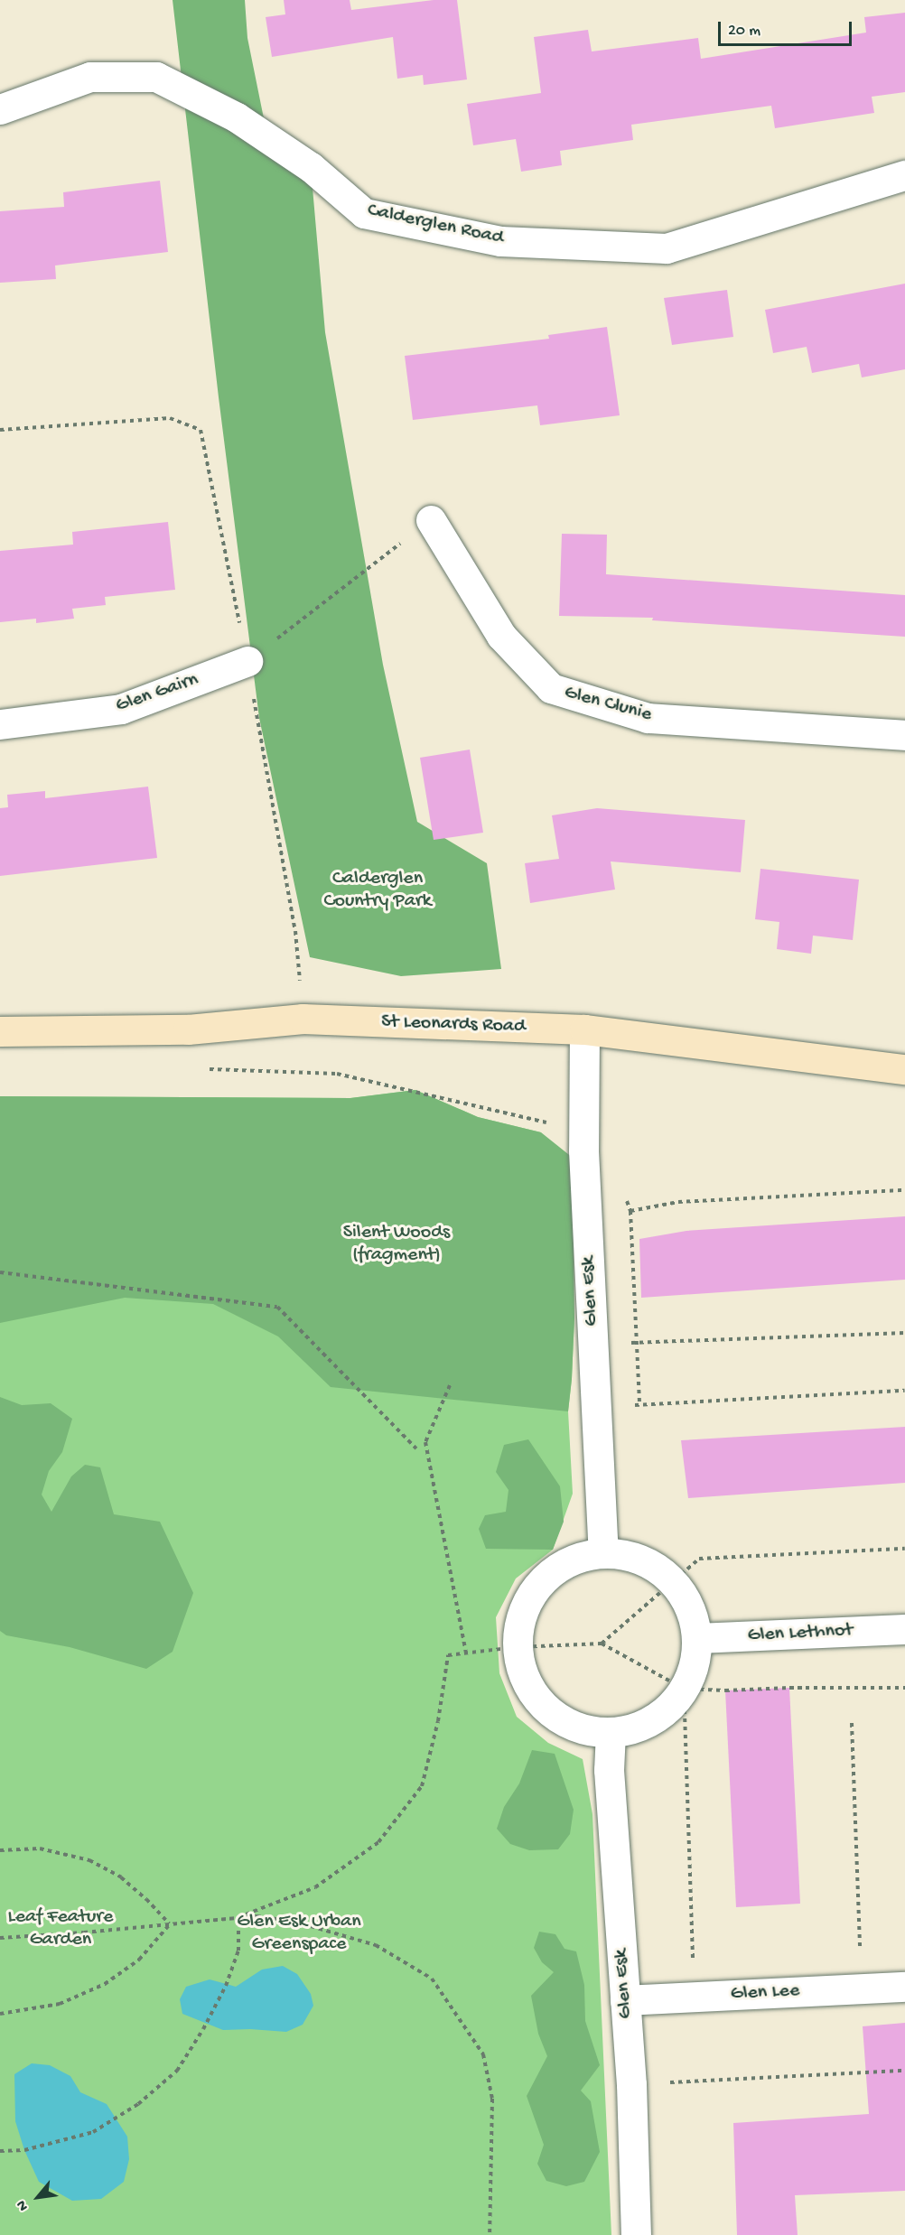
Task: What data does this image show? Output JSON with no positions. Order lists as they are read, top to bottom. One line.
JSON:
{"streets":{"street":["Calderglen Road","Glen Gairn","Glen Clunie","St Leonards Road","Glen Esk","Glen Lethnot","Glen Lee"]},"crossings":[["St Leonards Road","Glen Esk"],["Glen Esk","Glen Lee"]],"parks":["Calderglen Country Park","Silent Woods (fragment)","Leaf Feature Garden","Glen Esk Urban Greenspace"],"scale_bar":"20 m","north":"bottom left"}
